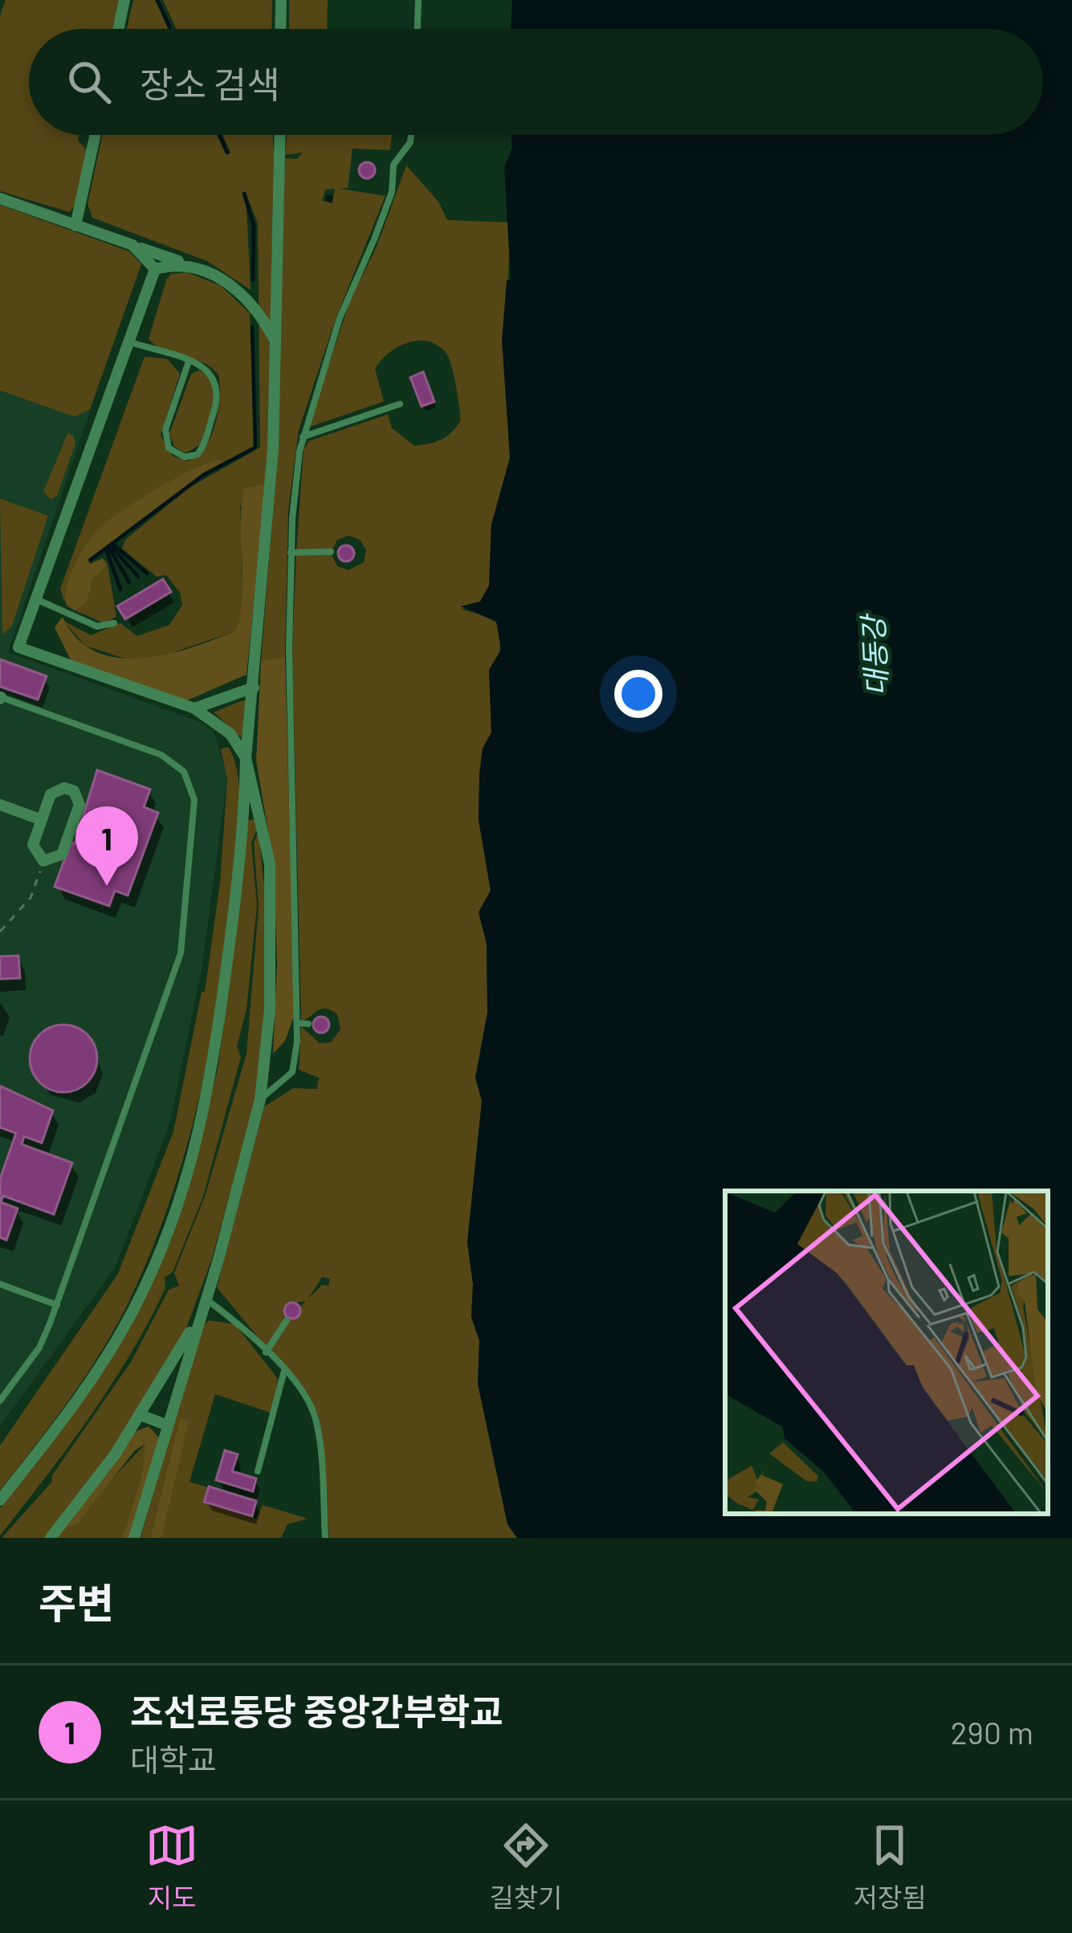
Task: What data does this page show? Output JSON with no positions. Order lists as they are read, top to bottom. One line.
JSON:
{"water":["대동강"],"page":{"search":"장소 검색","pins":"1","heading":"주변","list":[{"mark":"1","name":"조선로동당 중앙간부학교","note":"대학교","value":"290 m"}],"nav":["지도","길찾기","저장됨"]}}
